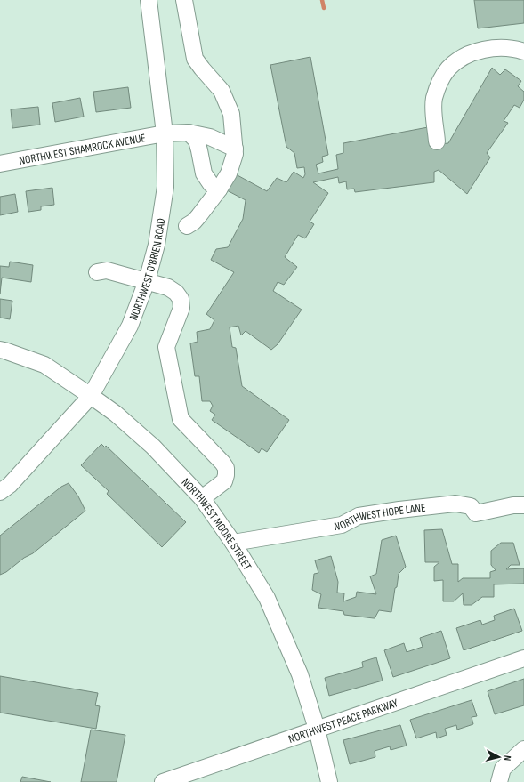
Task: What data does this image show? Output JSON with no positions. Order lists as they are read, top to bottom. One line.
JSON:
{"streets":{"street":["NORTHWEST SHAMROCK AVENUE","NORTHWEST O'BRIEN ROAD","NORTHWEST HOPE LANE","NORTHWEST MOORE STREET","NORTHWEST PEACE PARKWAY"]},"crossings":[["NORTHWEST SHAMROCK AVENUE","NORTHWEST O'BRIEN ROAD"],["NORTHWEST O'BRIEN ROAD","NORTHWEST MOORE STREET"],["NORTHWEST HOPE LANE","NORTHWEST MOORE STREET"],["NORTHWEST MOORE STREET","NORTHWEST PEACE PARKWAY"]],"north":"right"}
